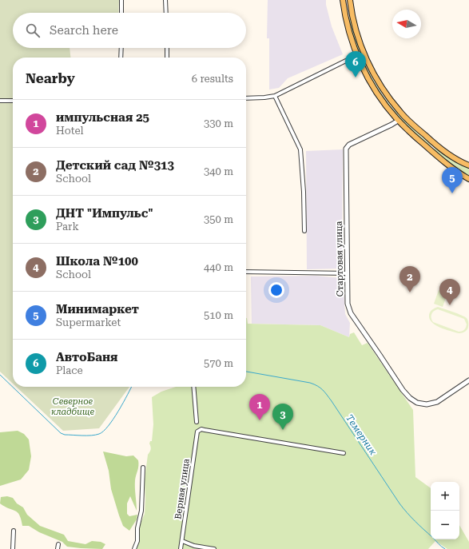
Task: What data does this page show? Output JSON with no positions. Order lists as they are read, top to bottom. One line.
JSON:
{"streets":{"street":["Стартовая улица","Верная улица"]},"water":["Темерник"],"parks":["Северное кладбище"],"north":"left","page":{"search":"Search here","pins":["6","5","2","4","1","3"],"heading":["Nearby","6 results"],"list":[{"mark":"1","name":"импульсная 25","note":"Hotel","value":"330 m"},{"mark":"2","name":"Детский сад №313","note":"School","value":"340 m"},{"mark":"3","name":"ДНТ \"Импульс\"","note":"Park","value":"350 m"},{"mark":"4","name":"Школа №100","note":"School","value":"440 m"},{"mark":"5","name":"Минимаркет","note":"Supermarket","value":"510 m"},{"mark":"6","name":"АвтоБаня","note":"Place","value":"570 m"}],"map_buttons":["+","−"]}}
